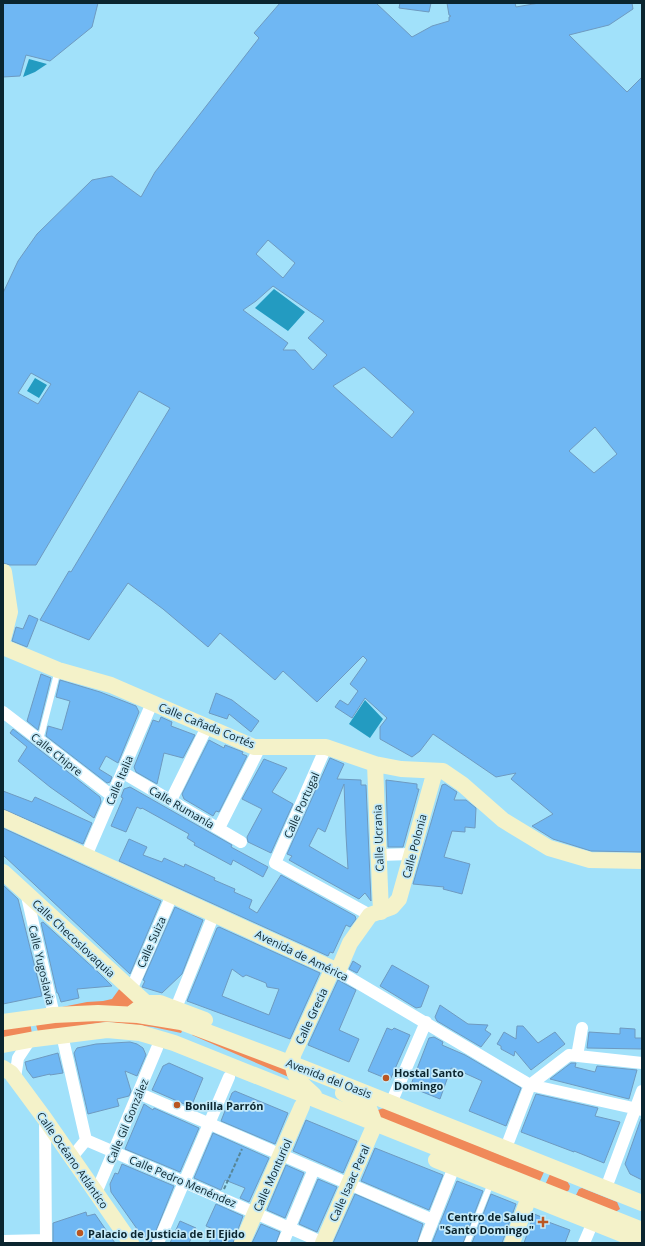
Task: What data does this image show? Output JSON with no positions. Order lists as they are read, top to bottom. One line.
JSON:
{"streets":{"street":["Calle Cañada Cortés","Calle Chipre","Calle Italia","Calle Portugal","Calle Rumanía","Calle Ucrania","Calle Polonia","Calle Checoslovaquia","Calle Suiza","Avenida de América","Calle Yugoslavia","Calle Grecia","Avenida del Oasis","Calle Gil González","Calle Océano Atlántico","Calle Monturiol","Calle Pedro Menéndez","Calle Isaac Peral"]},"crossings":[["Calle Cañada Cortés","Calle Italia"],["Calle Cañada Cortés","Calle Portugal"],["Calle Cañada Cortés","Calle Ucrania"],["Calle Cañada Cortés","Calle Polonia"],["Calle Chipre","Calle Italia"],["Calle Italia","Calle Rumanía"],["Calle Italia","Avenida de América"],["Calle Portugal","Calle Ucrania"],["Calle Portugal","Calle Polonia"],["Calle Portugal","Calle Grecia"],["Calle Ucrania","Calle Polonia"],["Calle Ucrania","Calle Grecia"],["Calle Polonia","Calle Grecia"],["Calle Checoslovaquia","Calle Suiza"],["Calle Checoslovaquia","Calle Yugoslavia"],["Calle Suiza","Avenida de América"],["Avenida de América","Calle Grecia"],["Calle Yugoslavia","Avenida del Oasis"],["Calle Grecia","Avenida del Oasis"],["Calle Gil González","Calle Océano Atlántico"],["Calle Gil González","Calle Pedro Menéndez"],["Calle Monturiol","Calle Pedro Menéndez"],["Calle Pedro Menéndez","Calle Isaac Peral"]],"places":{"other":["Hostal Santo Domingo","Bonilla Parrón","Palacio de Justicia de El Ejido"],"health":["Centro de Salud \"Santo Domingo\""]}}
